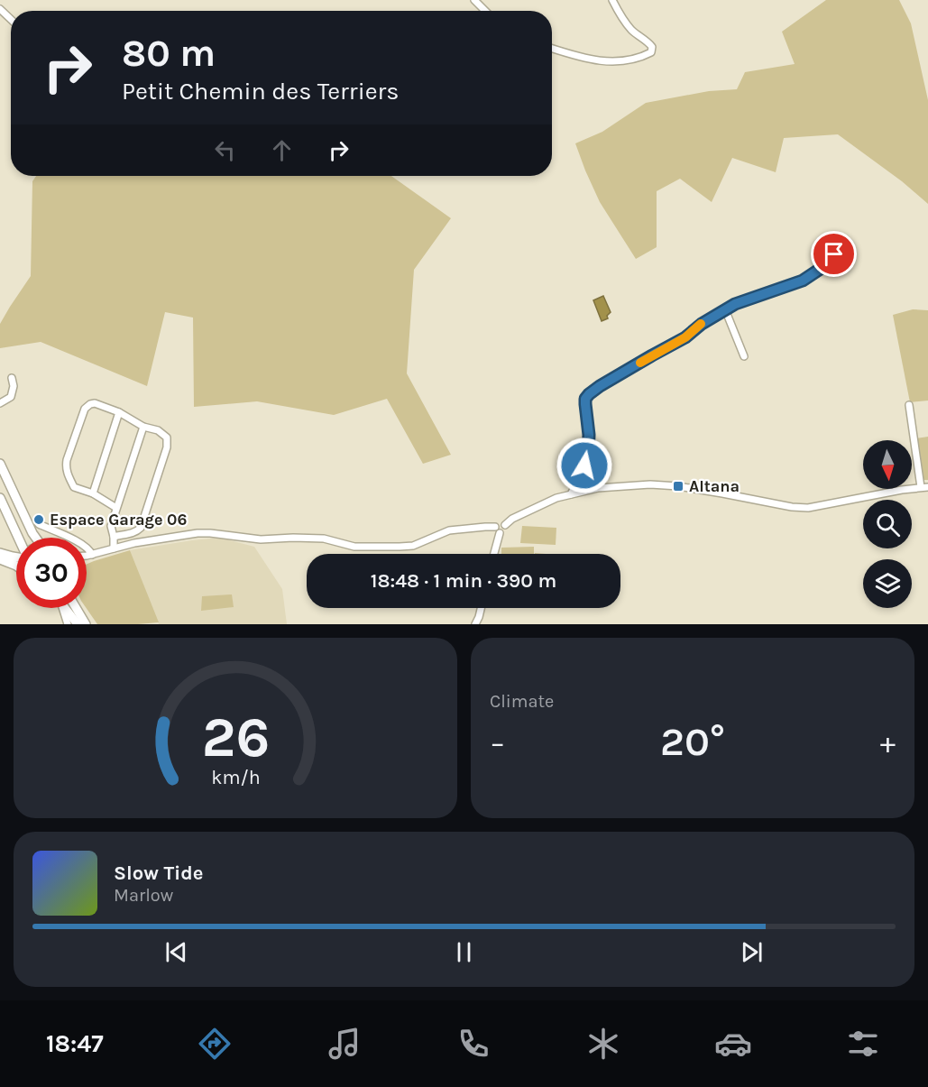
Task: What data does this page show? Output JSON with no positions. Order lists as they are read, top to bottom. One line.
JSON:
{"places":{"transit":["Altana"],"other":["Espace Garage 06"]},"north":"bottom","page":{"turn":["80 m","Petit Chemin des Terriers"],"limit":"30","trip":"18:48 · 1 min · 390 m","tile":"Climate","heat":["−","20°","+"],"song":["Slow Tide","Marlow"],"tabs":"18:47","gauge":["26","km/h"]}}
